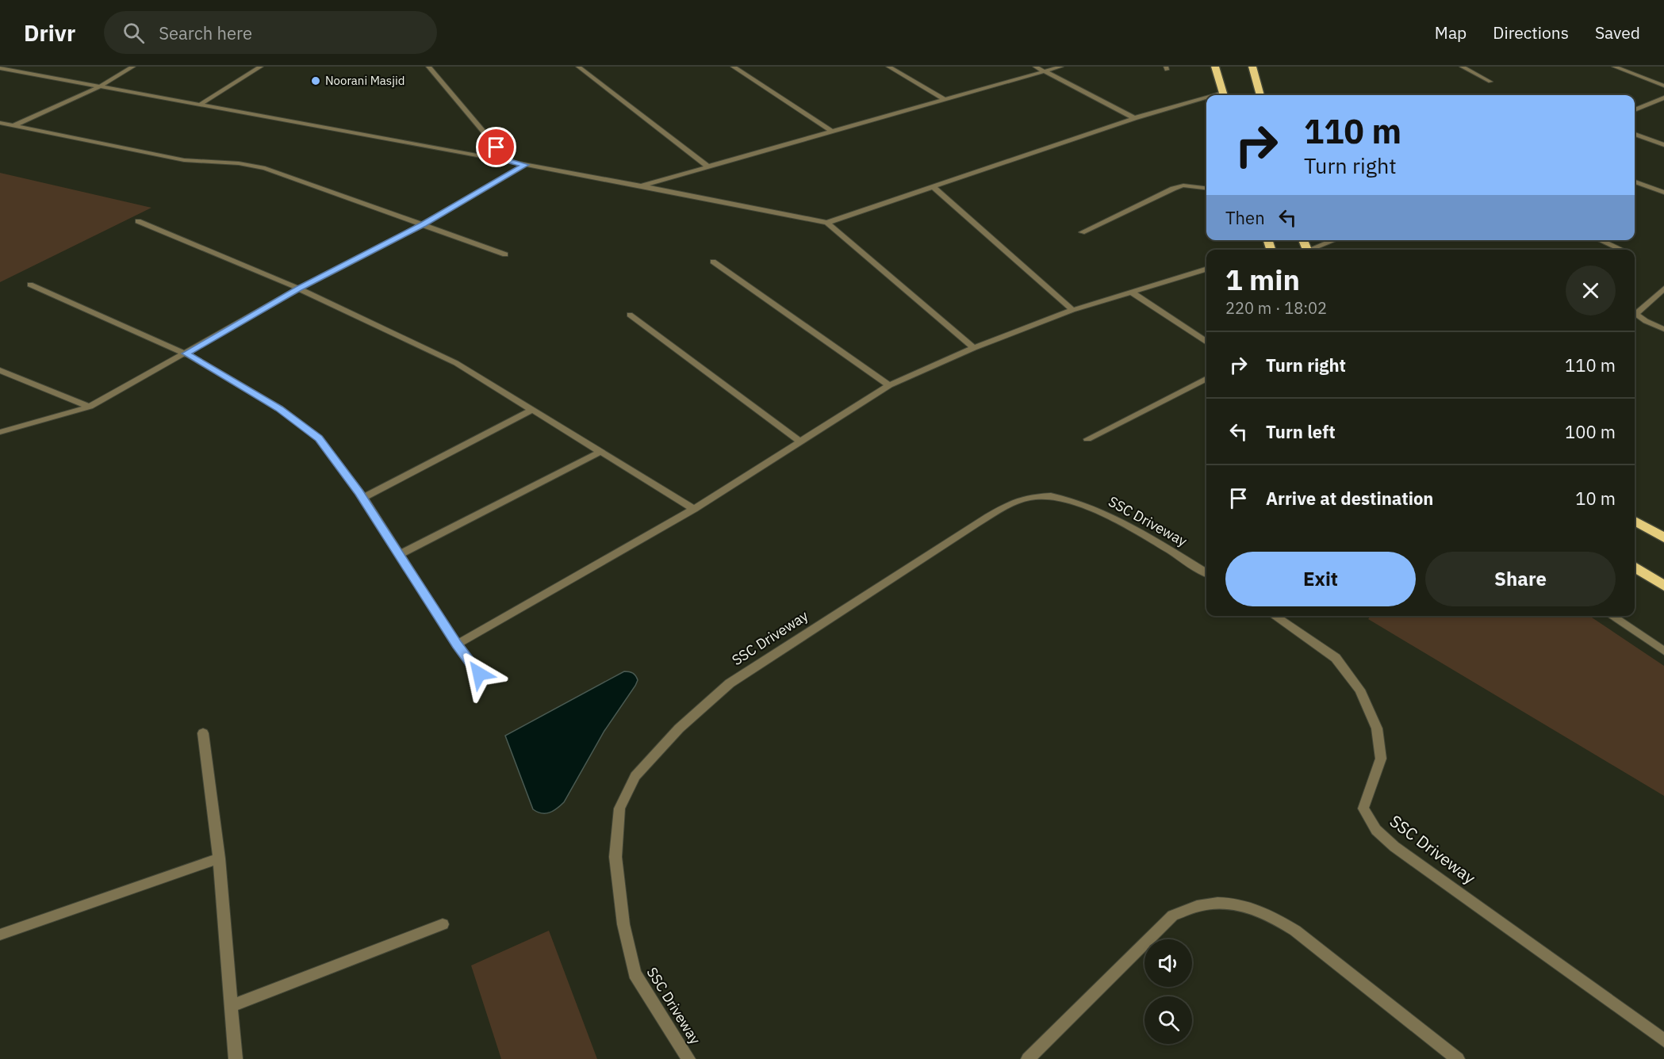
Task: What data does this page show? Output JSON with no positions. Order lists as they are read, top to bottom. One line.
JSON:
{"streets":{"street":["SSC Driveway"]},"places":["Noorani Masjid"],"page":{"header":"Drivr","search":"Search here","nav":["Map","Directions","Saved"],"turn":["110 m","Turn right"],"then":"Then","heading":["1 min","220 m · 18:02"],"list":[{"name":"Turn right","value":"110 m"},{"name":"Turn left","value":"100 m"},{"name":"Arrive at destination","value":"10 m"}],"buttons":["Exit","Share"]}}
